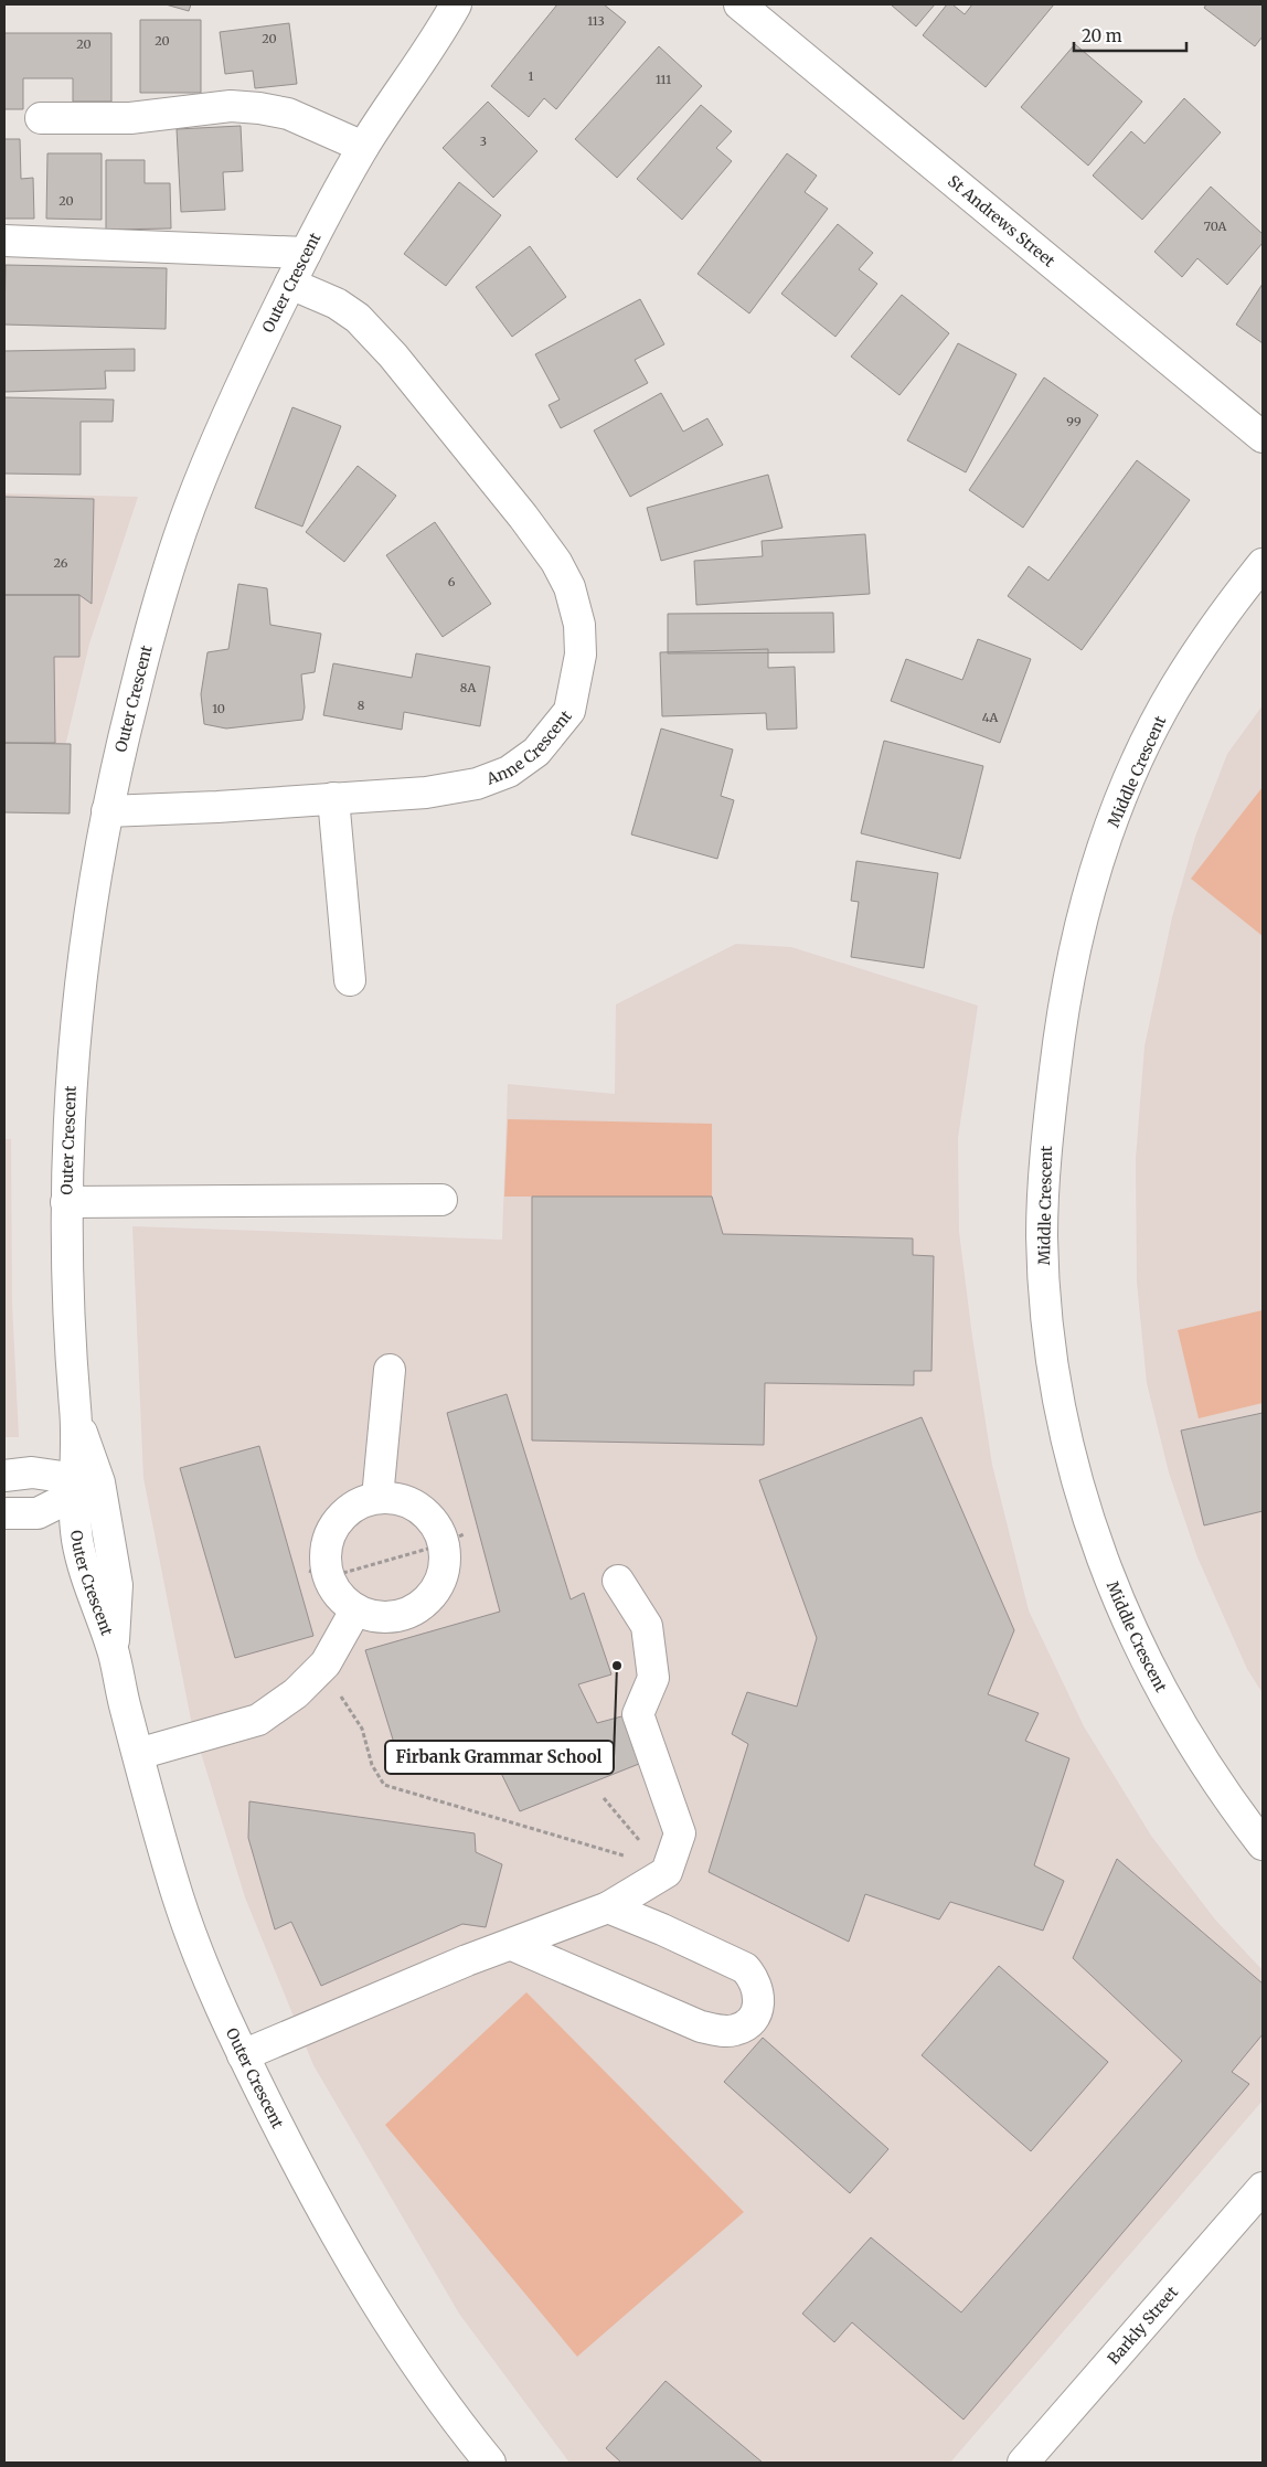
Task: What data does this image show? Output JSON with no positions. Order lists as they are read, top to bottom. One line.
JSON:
{"streets":{"street":["St Andrews Street","Outer Crescent","Anne Crescent","Middle Crescent","Barkly Street"]},"crossings":[["Outer Crescent","Anne Crescent"]],"places":["Firbank Grammar School"],"house_numbers":["113","20","20","20","1","111","3","20","70A","99","26","6","8A","8","10","4A"],"scale_bar":"20 m"}
